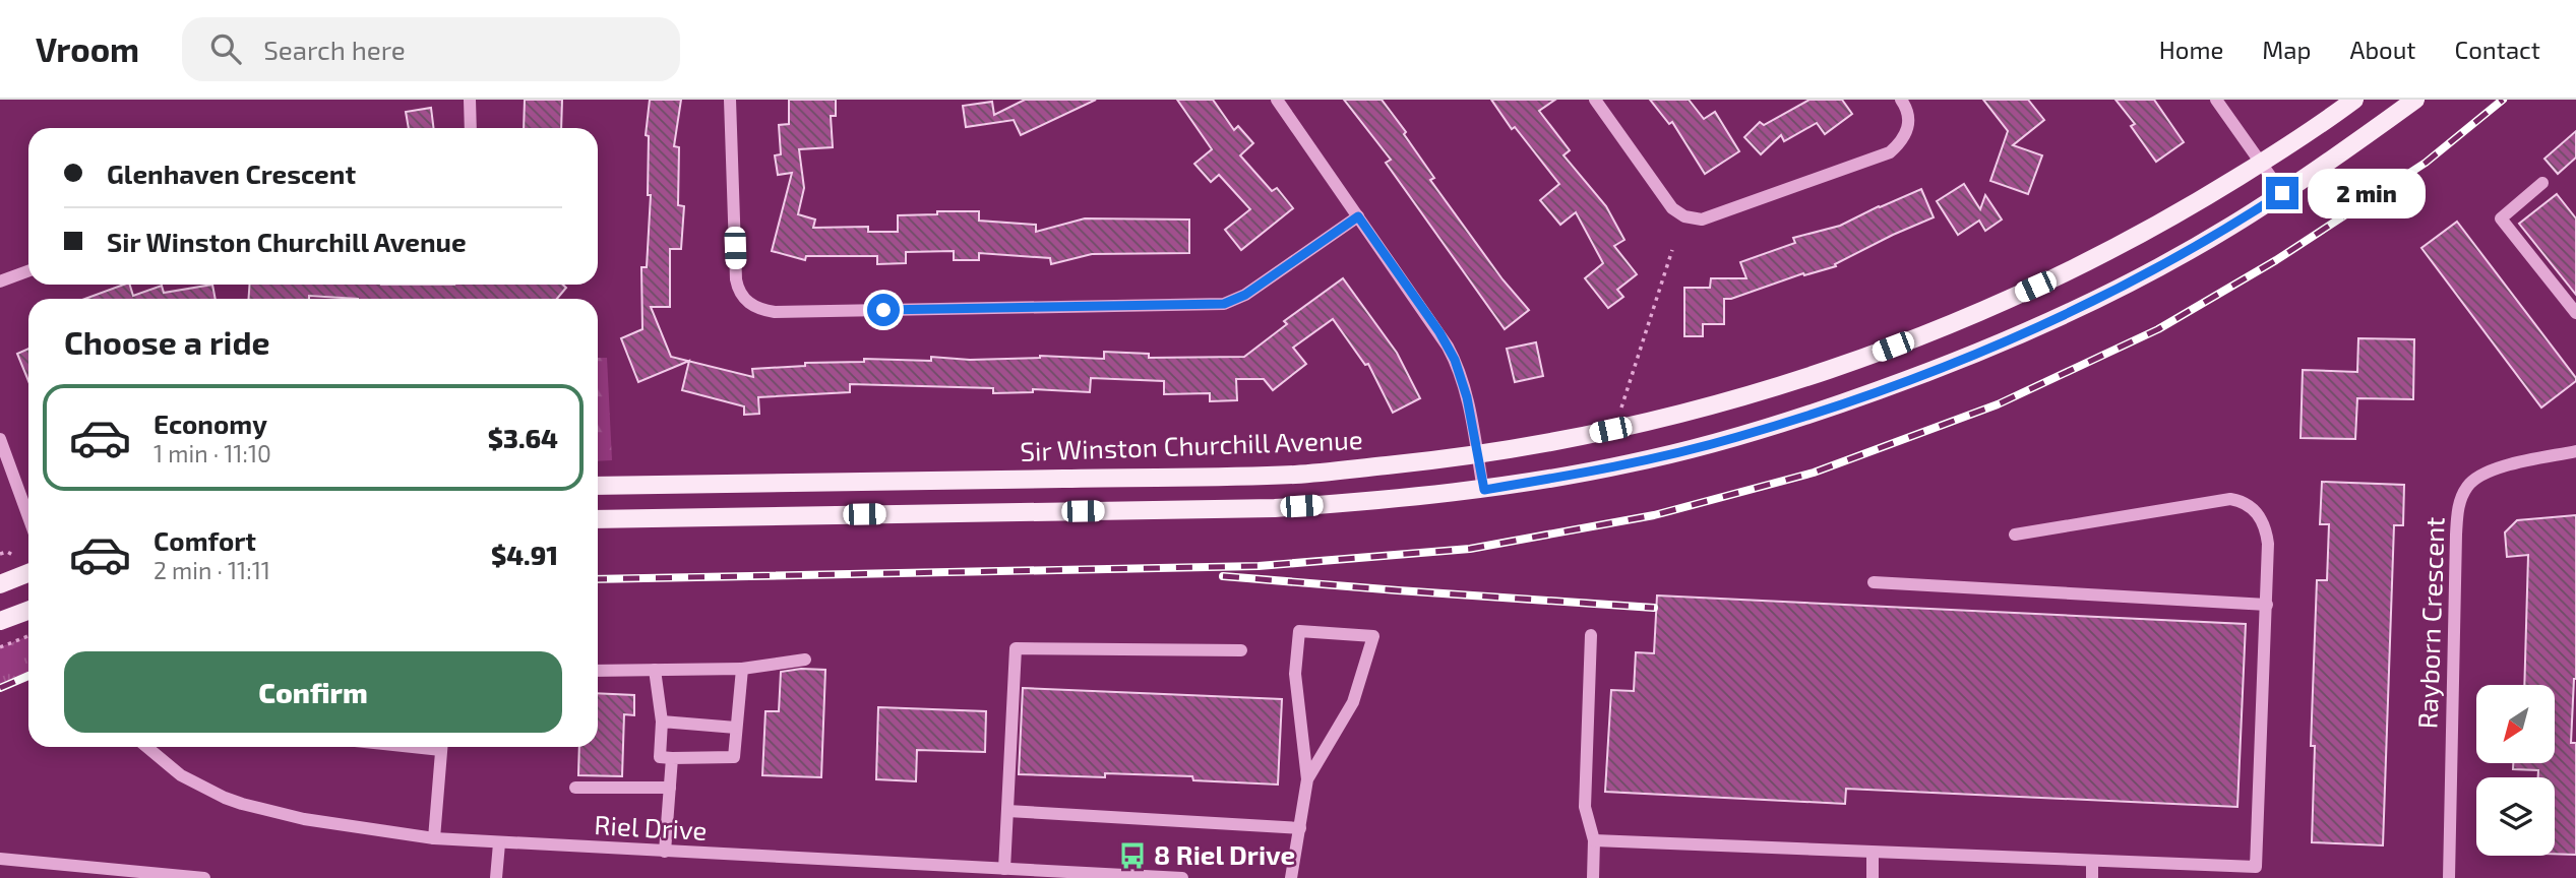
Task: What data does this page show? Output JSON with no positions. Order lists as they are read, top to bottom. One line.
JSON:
{"streets":{"main road":["Sir Winston Churchill Avenue"],"street":["Rayborn Crescent","Riel Drive"]},"places":{"bus stop":["8 Riel Drive"]},"north":"bottom left","page":{"header":"Vroom","search":"Search here","nav":["Home","Map","About","Contact"],"banner":["Glenhaven Crescent","Sir Winston Churchill Avenue"],"bubble":"2 min","heading":"Choose a ride","list":[{"name":"Economy","note":"1 min · 11:10","value":"$3.64"},{"name":"Comfort","note":"2 min · 11:11","value":"$4.91"}],"buttons":"Confirm"}}
